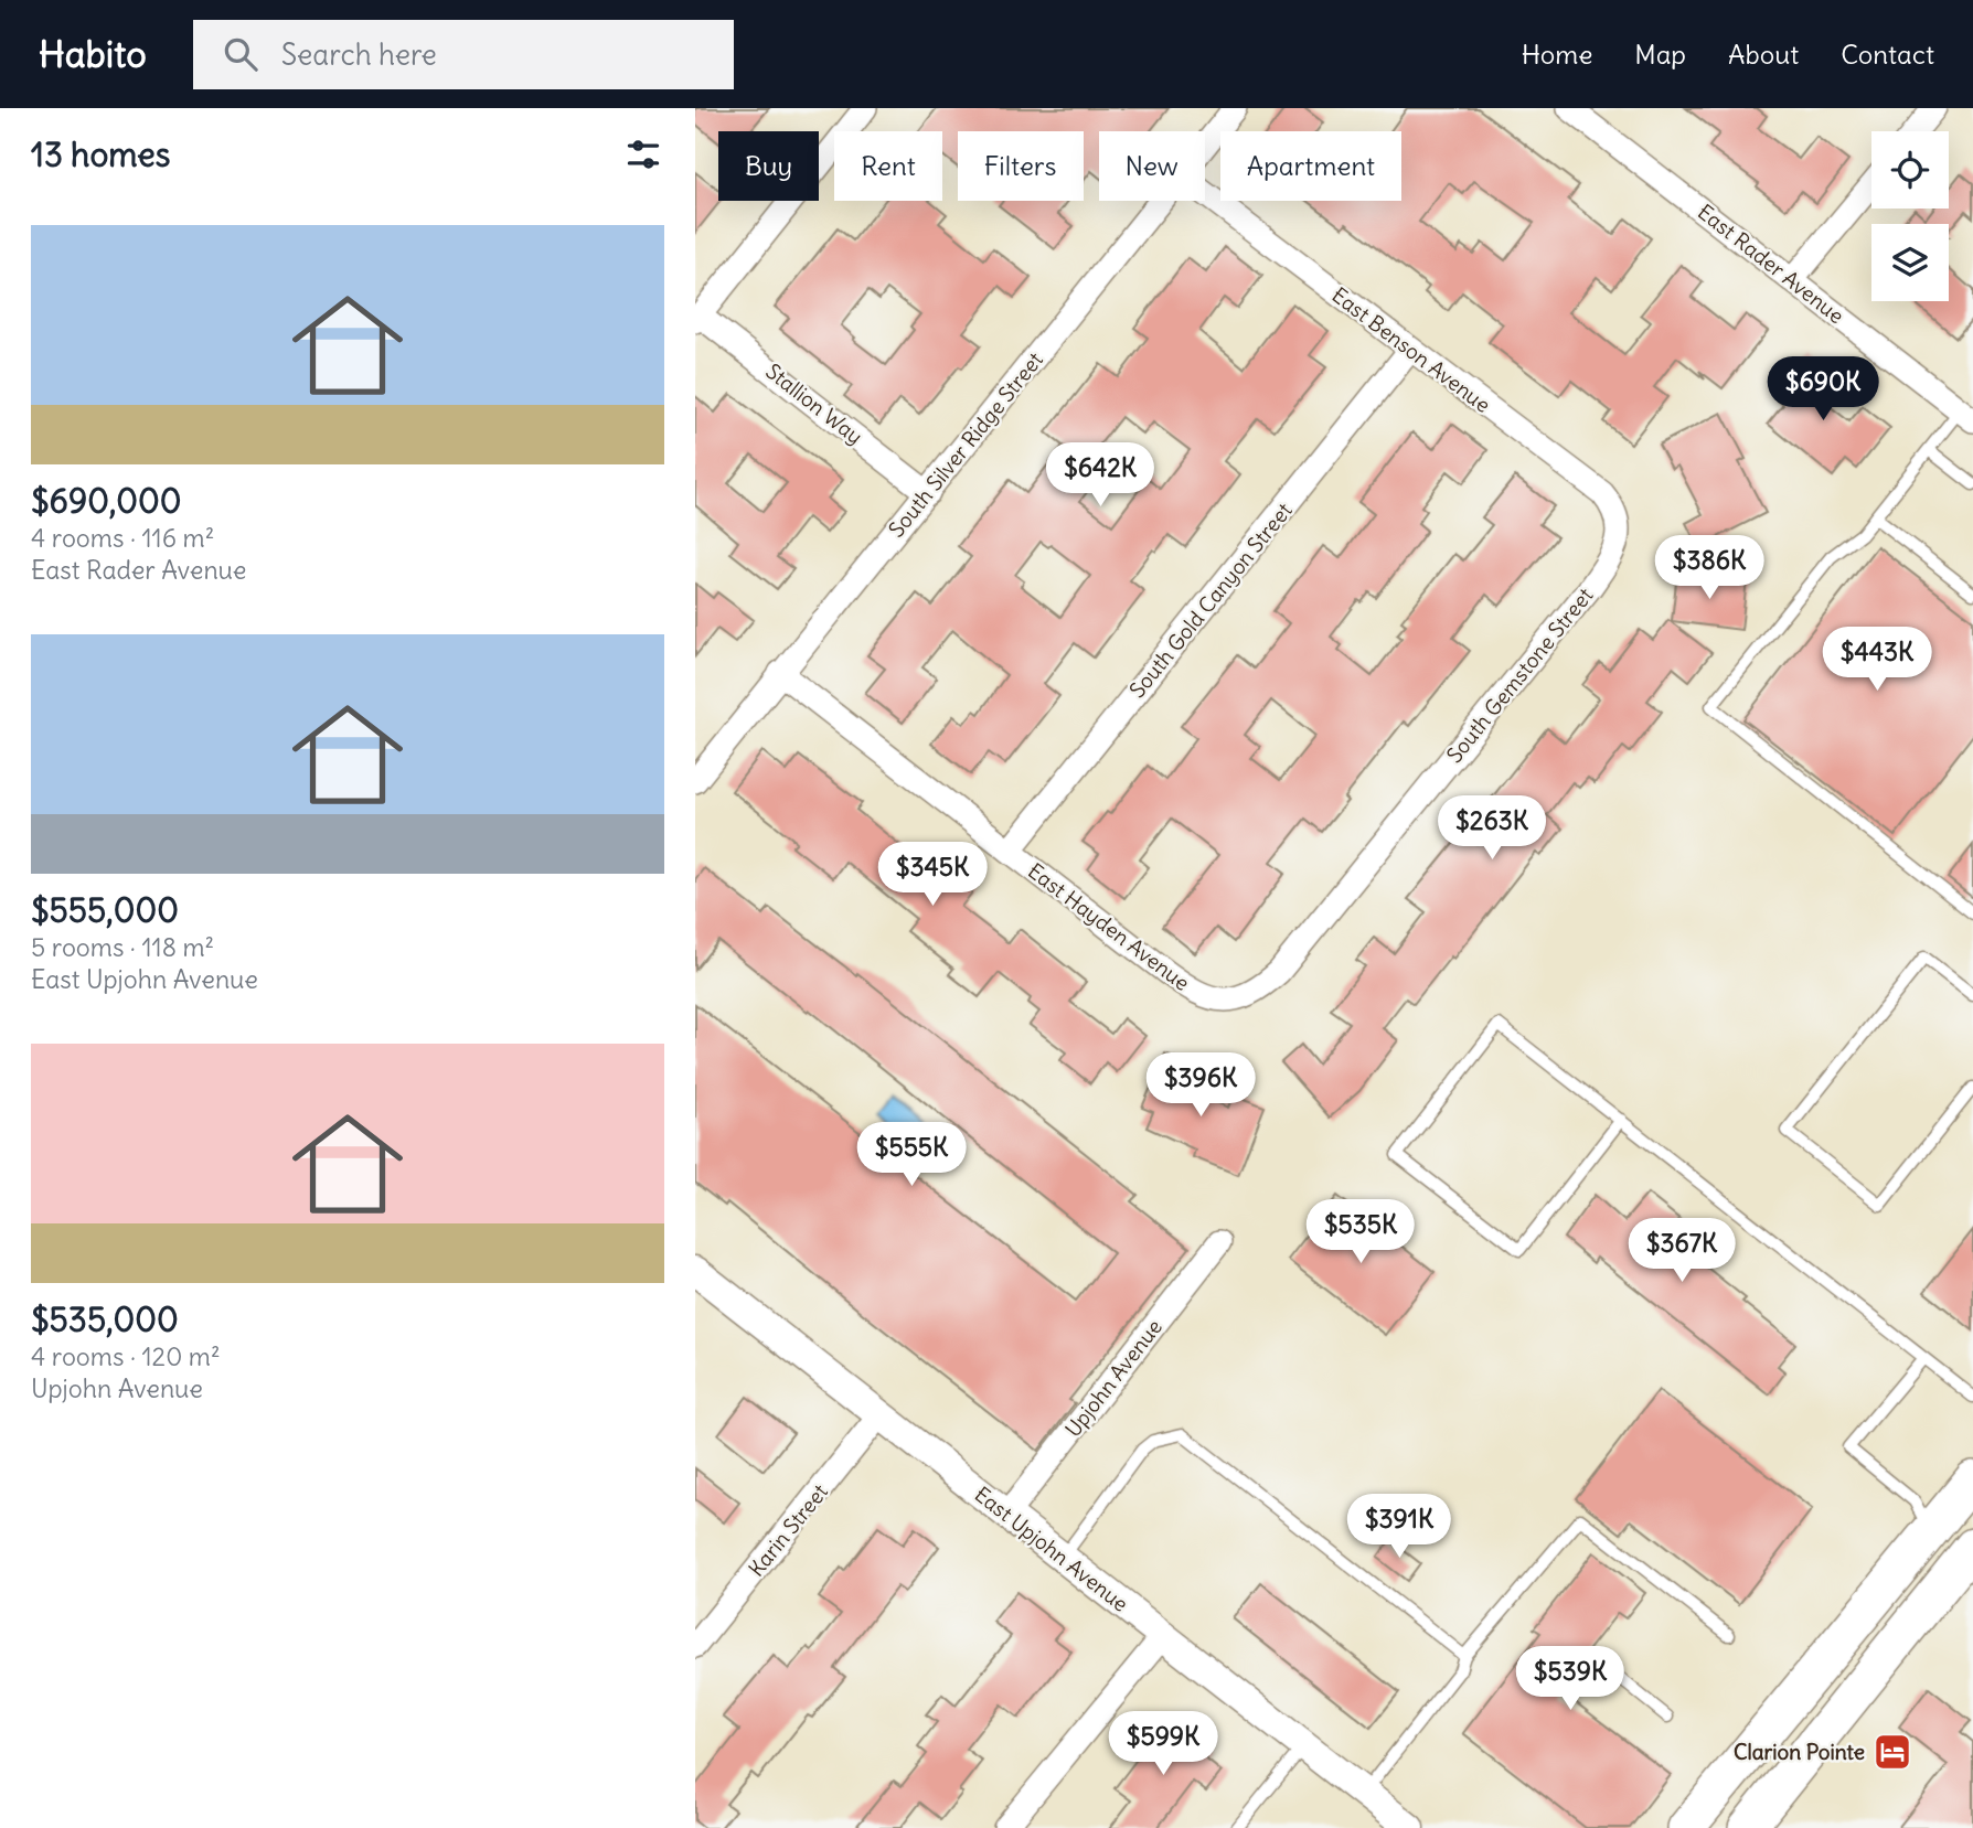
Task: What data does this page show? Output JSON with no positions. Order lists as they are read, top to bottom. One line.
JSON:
{"streets":{"street":["East Rader Avenue","East Benson Avenue","Stallion Way","South Silver Ridge Street","South Gold Canyon Street","South Gemstone Street","East Hayden Avenue","Upjohn Avenue","Karin Street","East Upjohn Avenue"]},"crossings":[["East Benson Avenue","South Gold Canyon Street"],["East Benson Avenue","South Gemstone Street"],["Stallion Way","South Silver Ridge Street"],["South Silver Ridge Street","East Hayden Avenue"],["South Gold Canyon Street","East Hayden Avenue"],["South Gemstone Street","East Hayden Avenue"],["Upjohn Avenue","East Upjohn Avenue"],["Karin Street","East Upjohn Avenue"]],"places":{"hotel":["Clarion Pointe"]},"page":{"header":"Habito","search":"Search here","nav":["Home","Map","About","Contact"],"heading":"13 homes","chip":["Buy","Rent","Filters","New","Apartment"],"list":[{"name":"$690,000","note":"4 rooms · 116 m² · East Rader Avenue"},{"name":"$555,000","note":"5 rooms · 118 m² · East Upjohn Avenue"},{"name":"$535,000","note":"4 rooms · 120 m² · Upjohn Avenue"}],"price":["$690K","$642K","$386K","$443K","$263K","$345K","$396K","$555K","$535K","$367K","$391K","$539K","$599K"]}}
